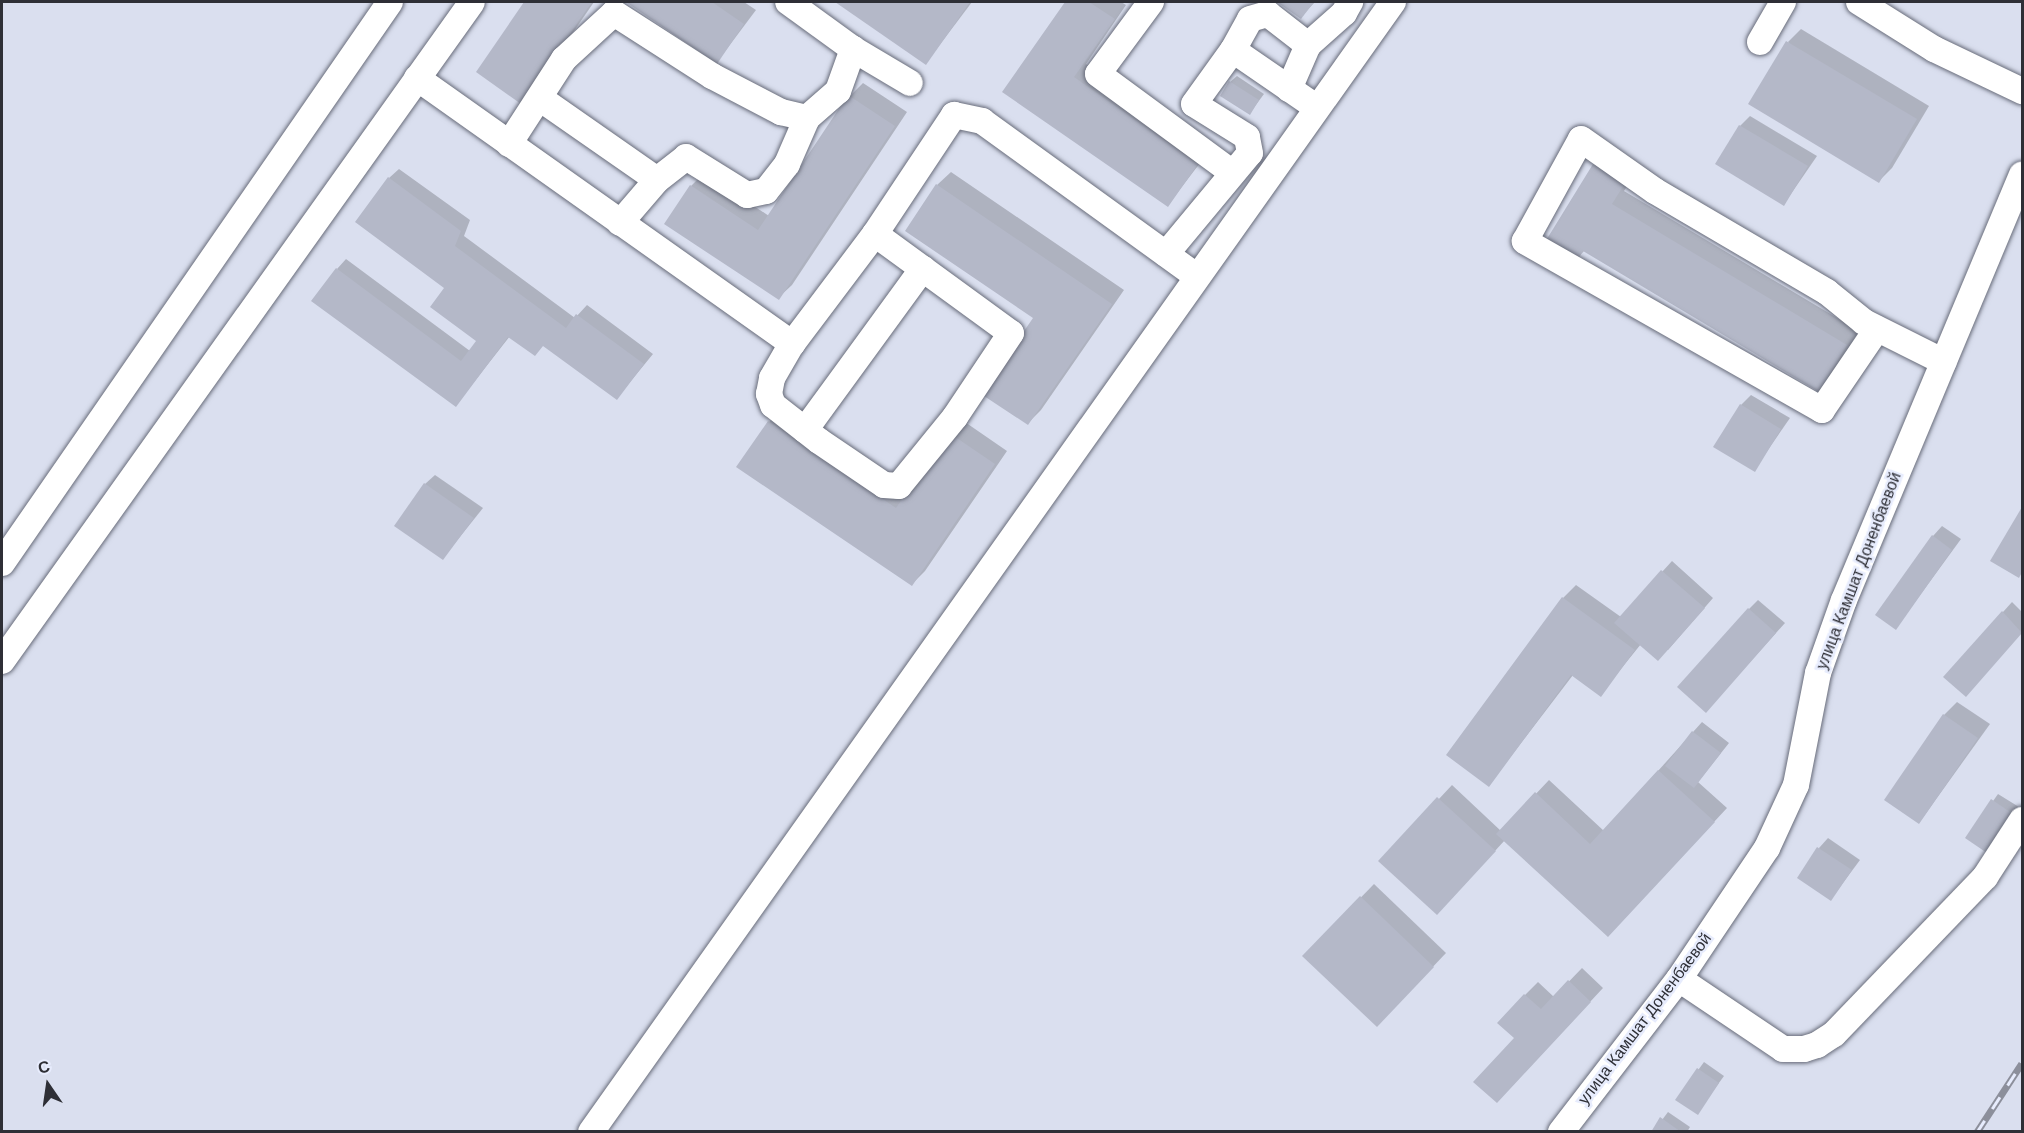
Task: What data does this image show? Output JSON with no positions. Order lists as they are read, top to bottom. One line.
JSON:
{"streets":{"street":["улица Камшат Доненбаевой"]},"north":"top"}
